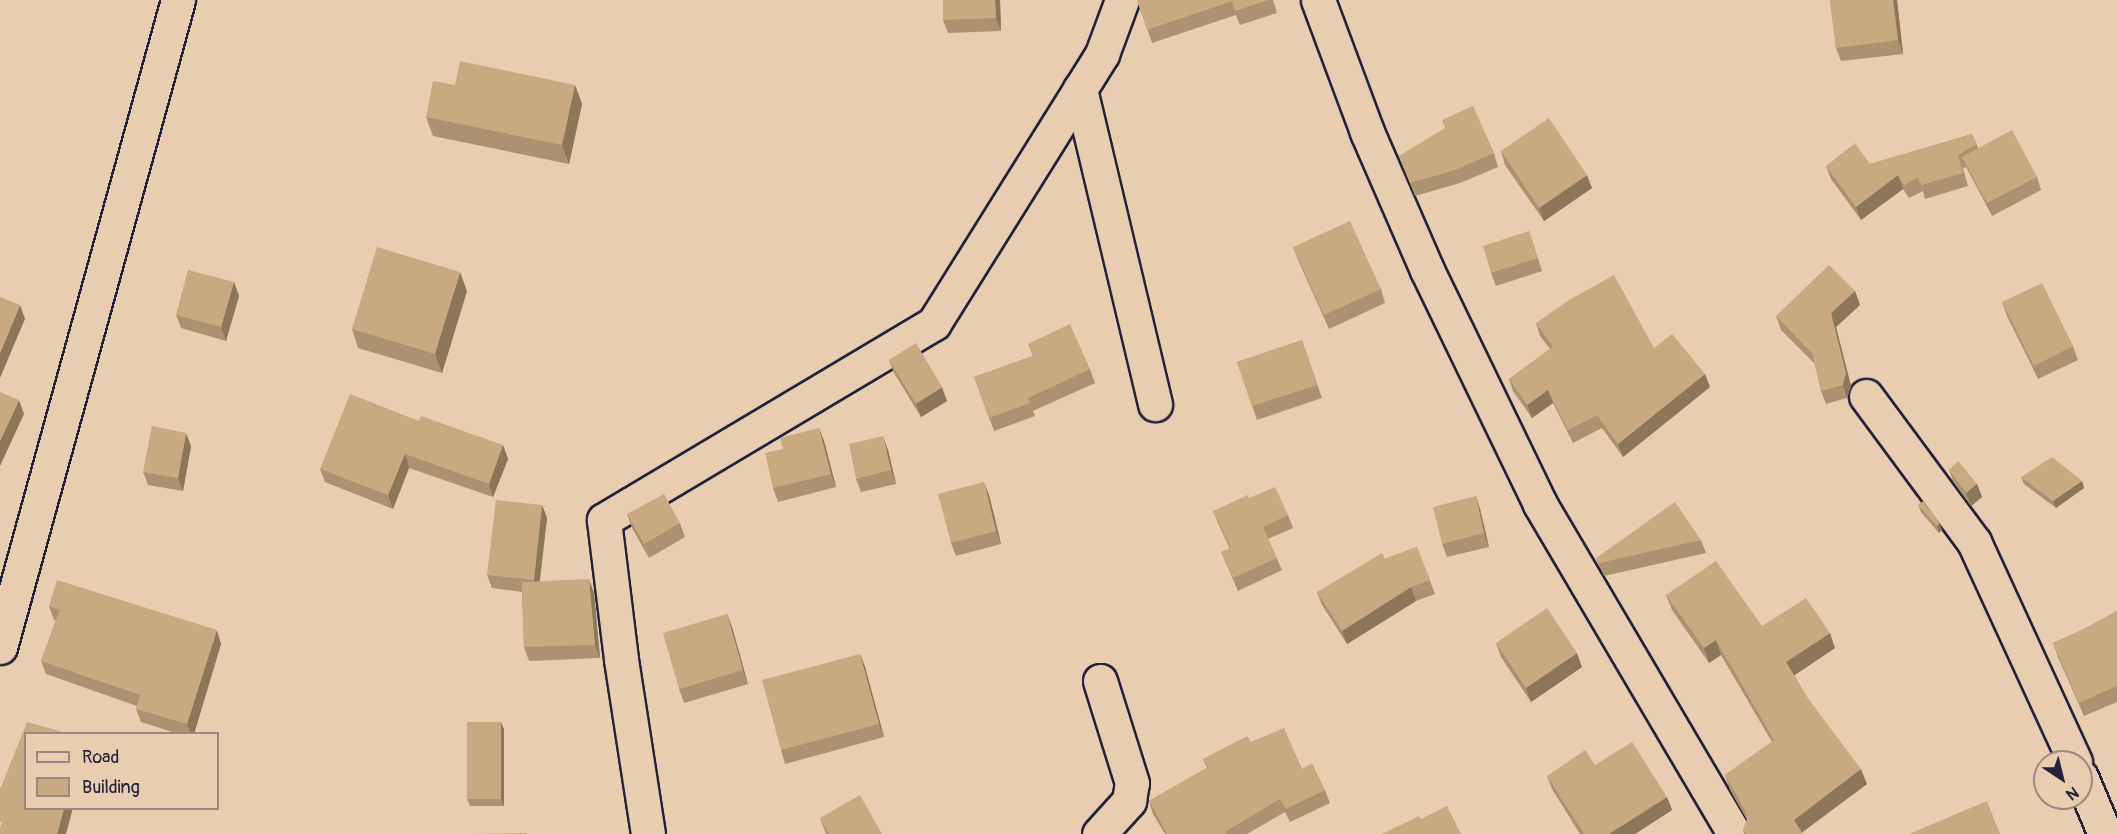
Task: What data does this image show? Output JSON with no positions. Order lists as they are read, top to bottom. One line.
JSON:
{"legend":["Road","Building"],"north":"bottom right"}
